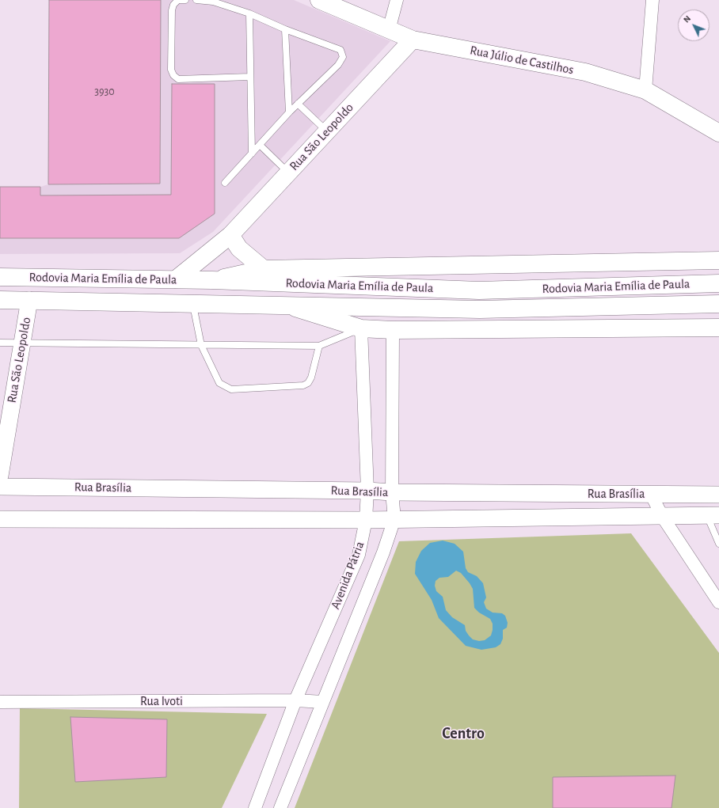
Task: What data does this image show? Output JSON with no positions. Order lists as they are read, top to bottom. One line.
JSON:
{"streets":{"main road":["Rua Júlio de Castilhos","Rua São Leopoldo","Rodovia Maria Emília de Paula"],"street":["Rua Brasília","Avenida Pátria","Rua Ivoti"]},"crossings":[["Rua Júlio de Castilhos","Rua São Leopoldo"],["Rua São Leopoldo","Rodovia Maria Emília de Paula"],["Rua Brasília","Avenida Pátria"],["Avenida Pátria","Rua Ivoti"]],"districts":["Centro"],"house_numbers":["3930"],"north":"top left"}
